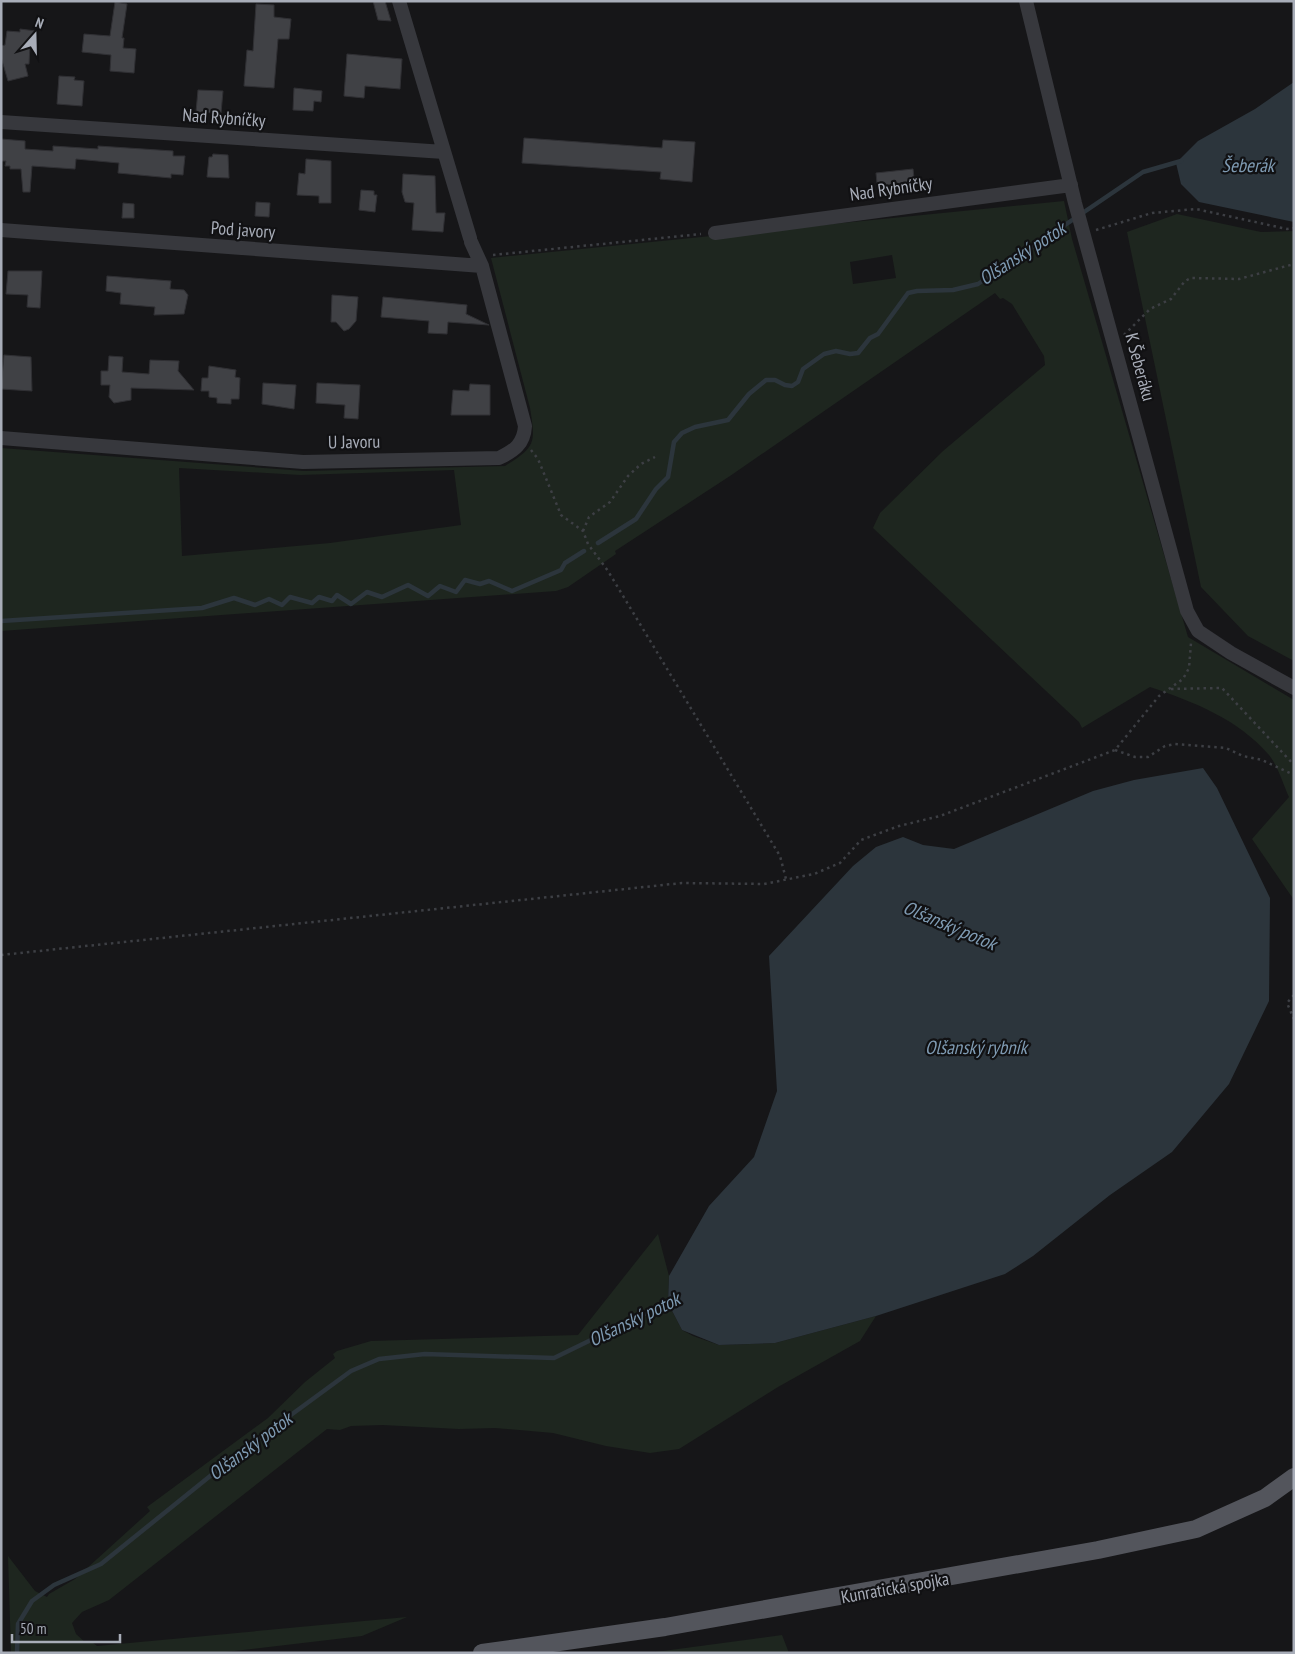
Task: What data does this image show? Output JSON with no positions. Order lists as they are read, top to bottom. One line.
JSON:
{"streets":{"main road":["Kunratická spojka"],"street":["Nad Rybníčky","Pod javory","K Šeberáku","U Javoru"]},"crossings":[["Nad Rybníčky","K Šeberáku"]],"water":["Šeberák","Olšanský potok","Olšanský rybník"],"scale_bar":"50 m","north":"top"}
